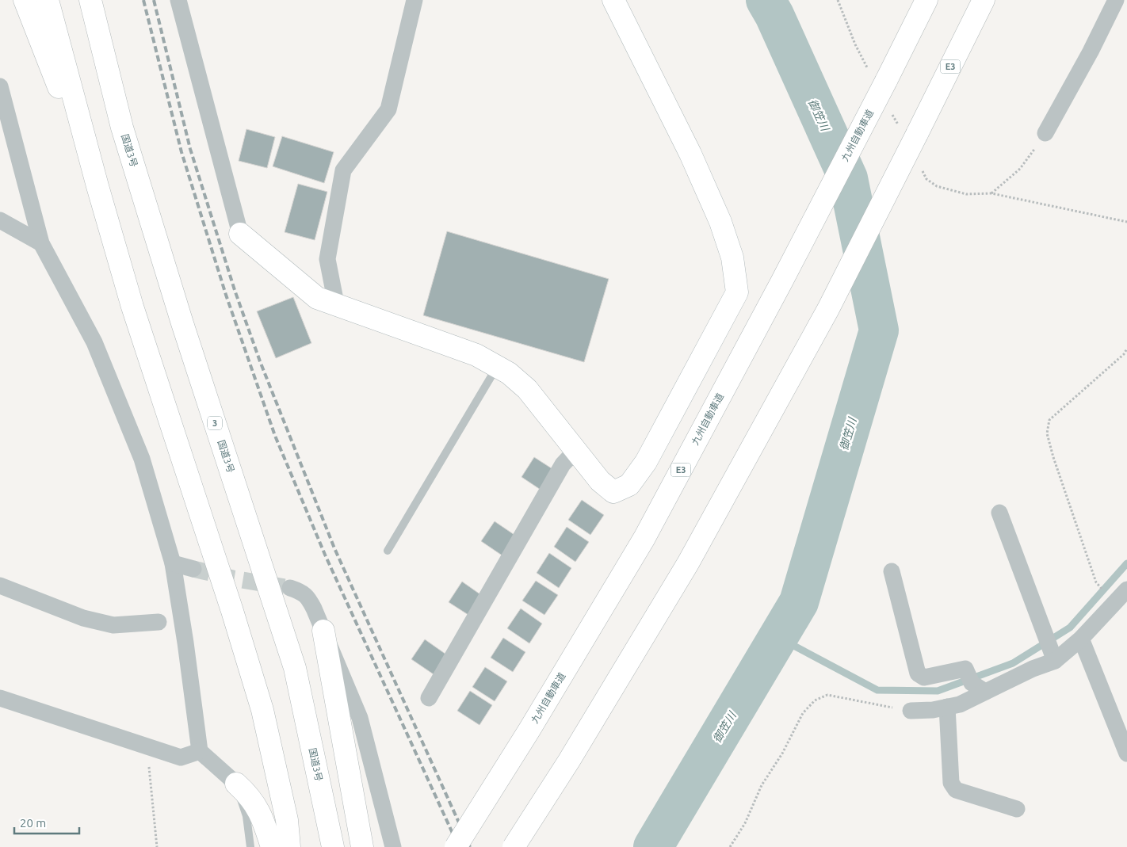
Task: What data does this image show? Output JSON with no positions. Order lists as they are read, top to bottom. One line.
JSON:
{"streets":{"main road":["E3","九州自動車道","国道3号","3"]},"water":["御笠川"],"scale_bar":"20 m"}
